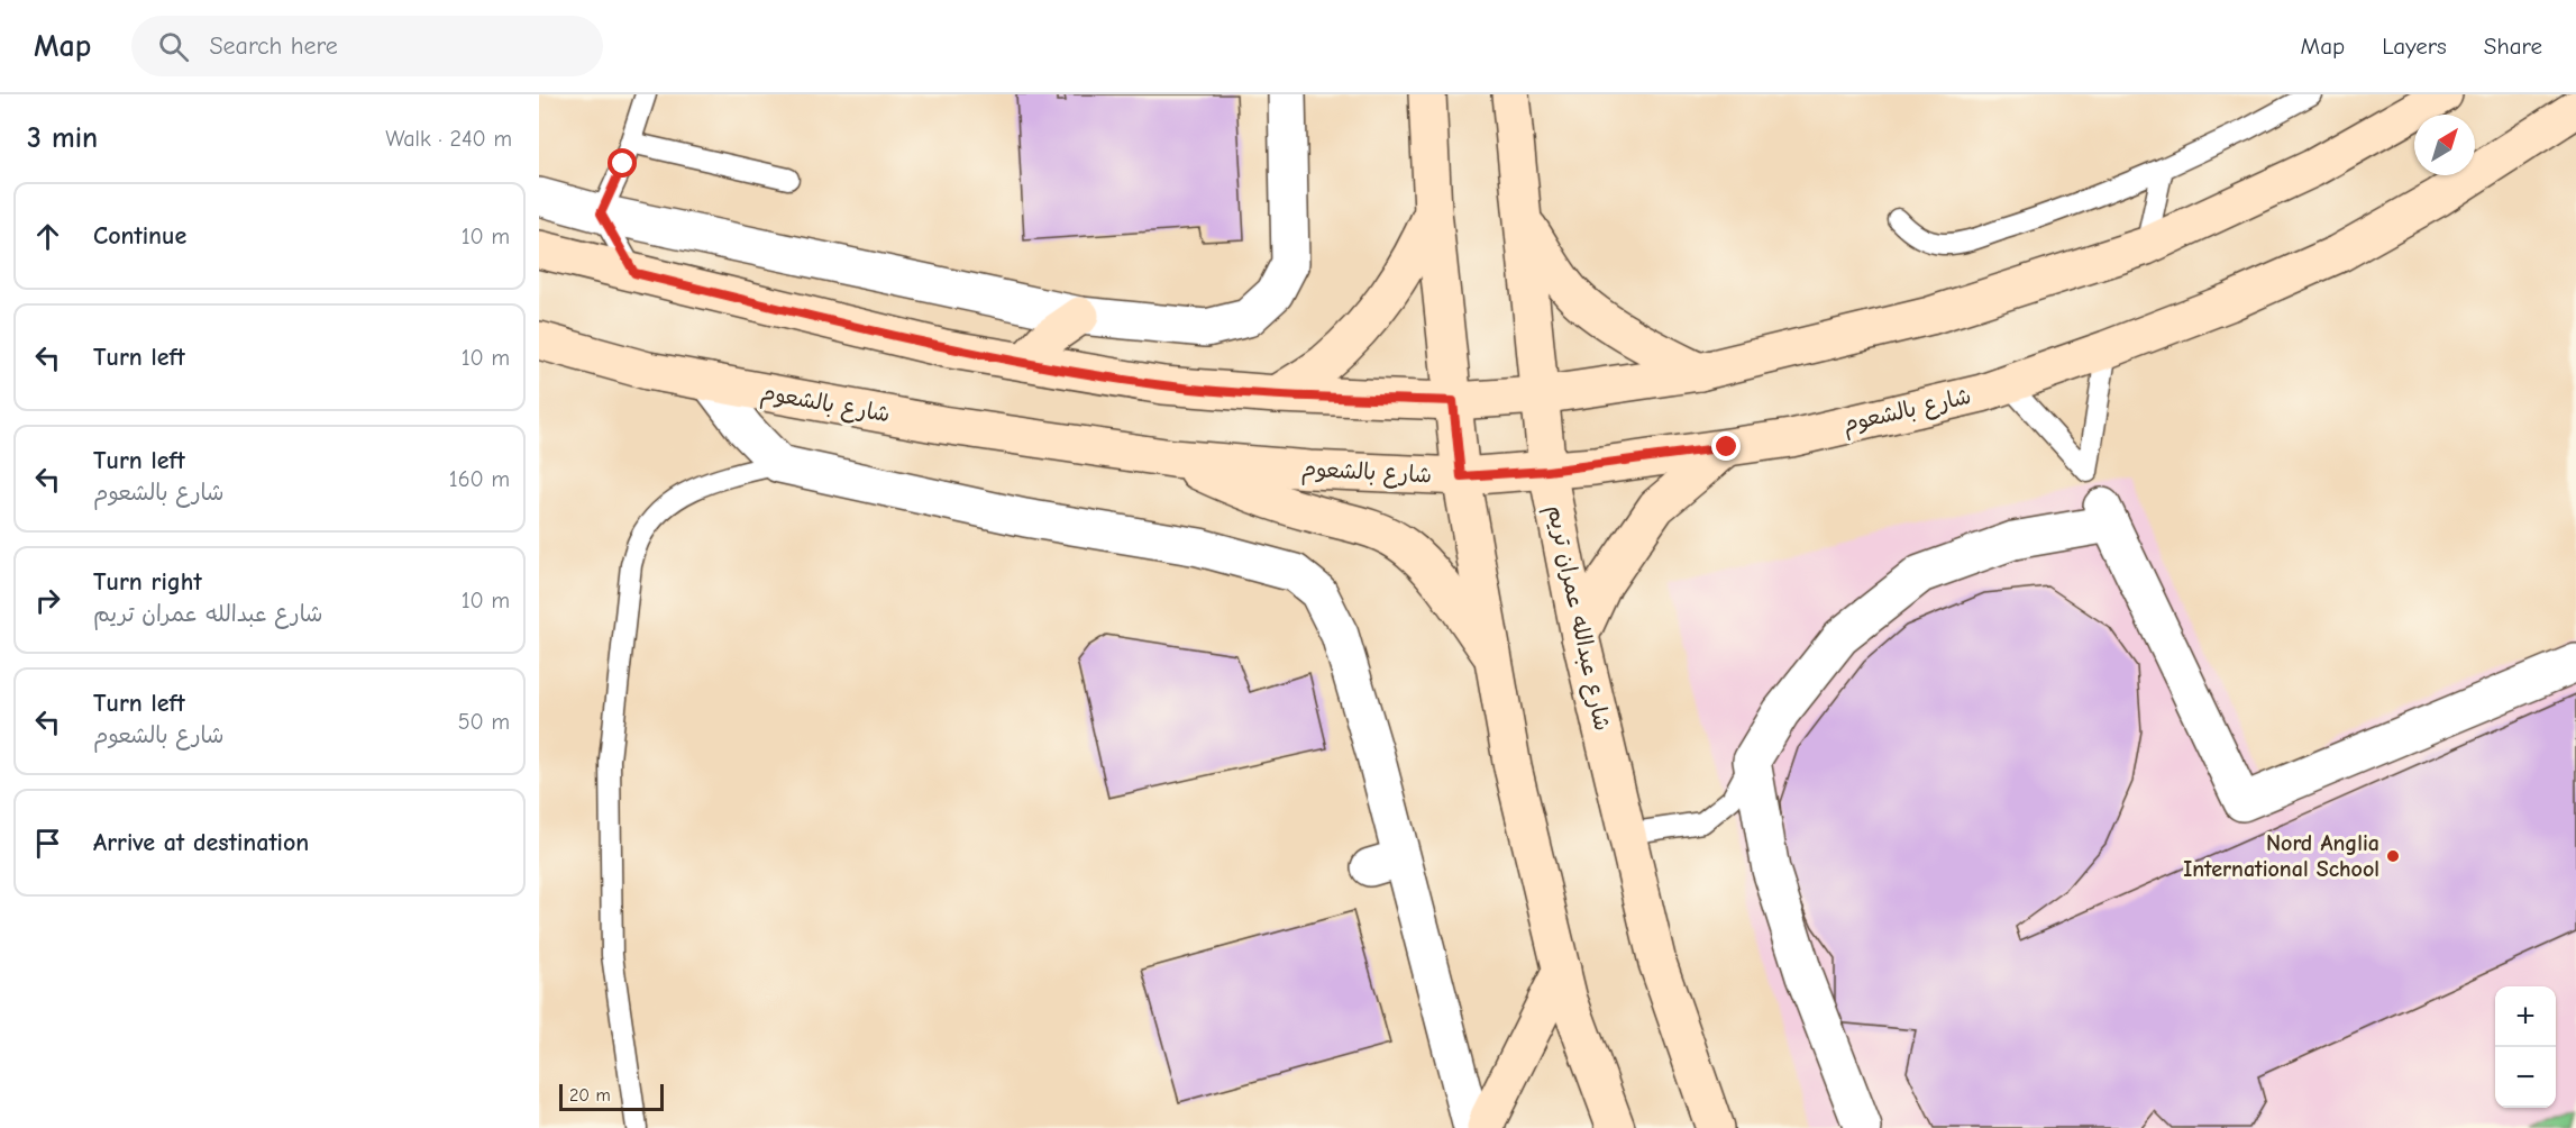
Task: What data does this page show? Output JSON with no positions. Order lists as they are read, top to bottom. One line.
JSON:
{"streets":{"street":["شارع بالشعوم","شارع عبدالله عمران تريم"]},"crossings":[["شارع بالشعوم","شارع عبدالله عمران تريم"]],"places":["Nord Anglia International School"],"scale_bar":"20 m","north":"top right","page":{"header":"Map","search":"Search here","nav":["Map","Layers","Share"],"heading":["3 min","Walk · 240 m"],"list":[["Continue","10 m"],["Turn left","10 m"],["Turn left","شارع بالشعوم","160 m"],["Turn right","شارع عبدالله عمران تريم","10 m"],["Turn left","شارع بالشعوم","50 m"],"Arrive at destination"],"map_buttons":["+","−"],"scale":"20 m"}}
